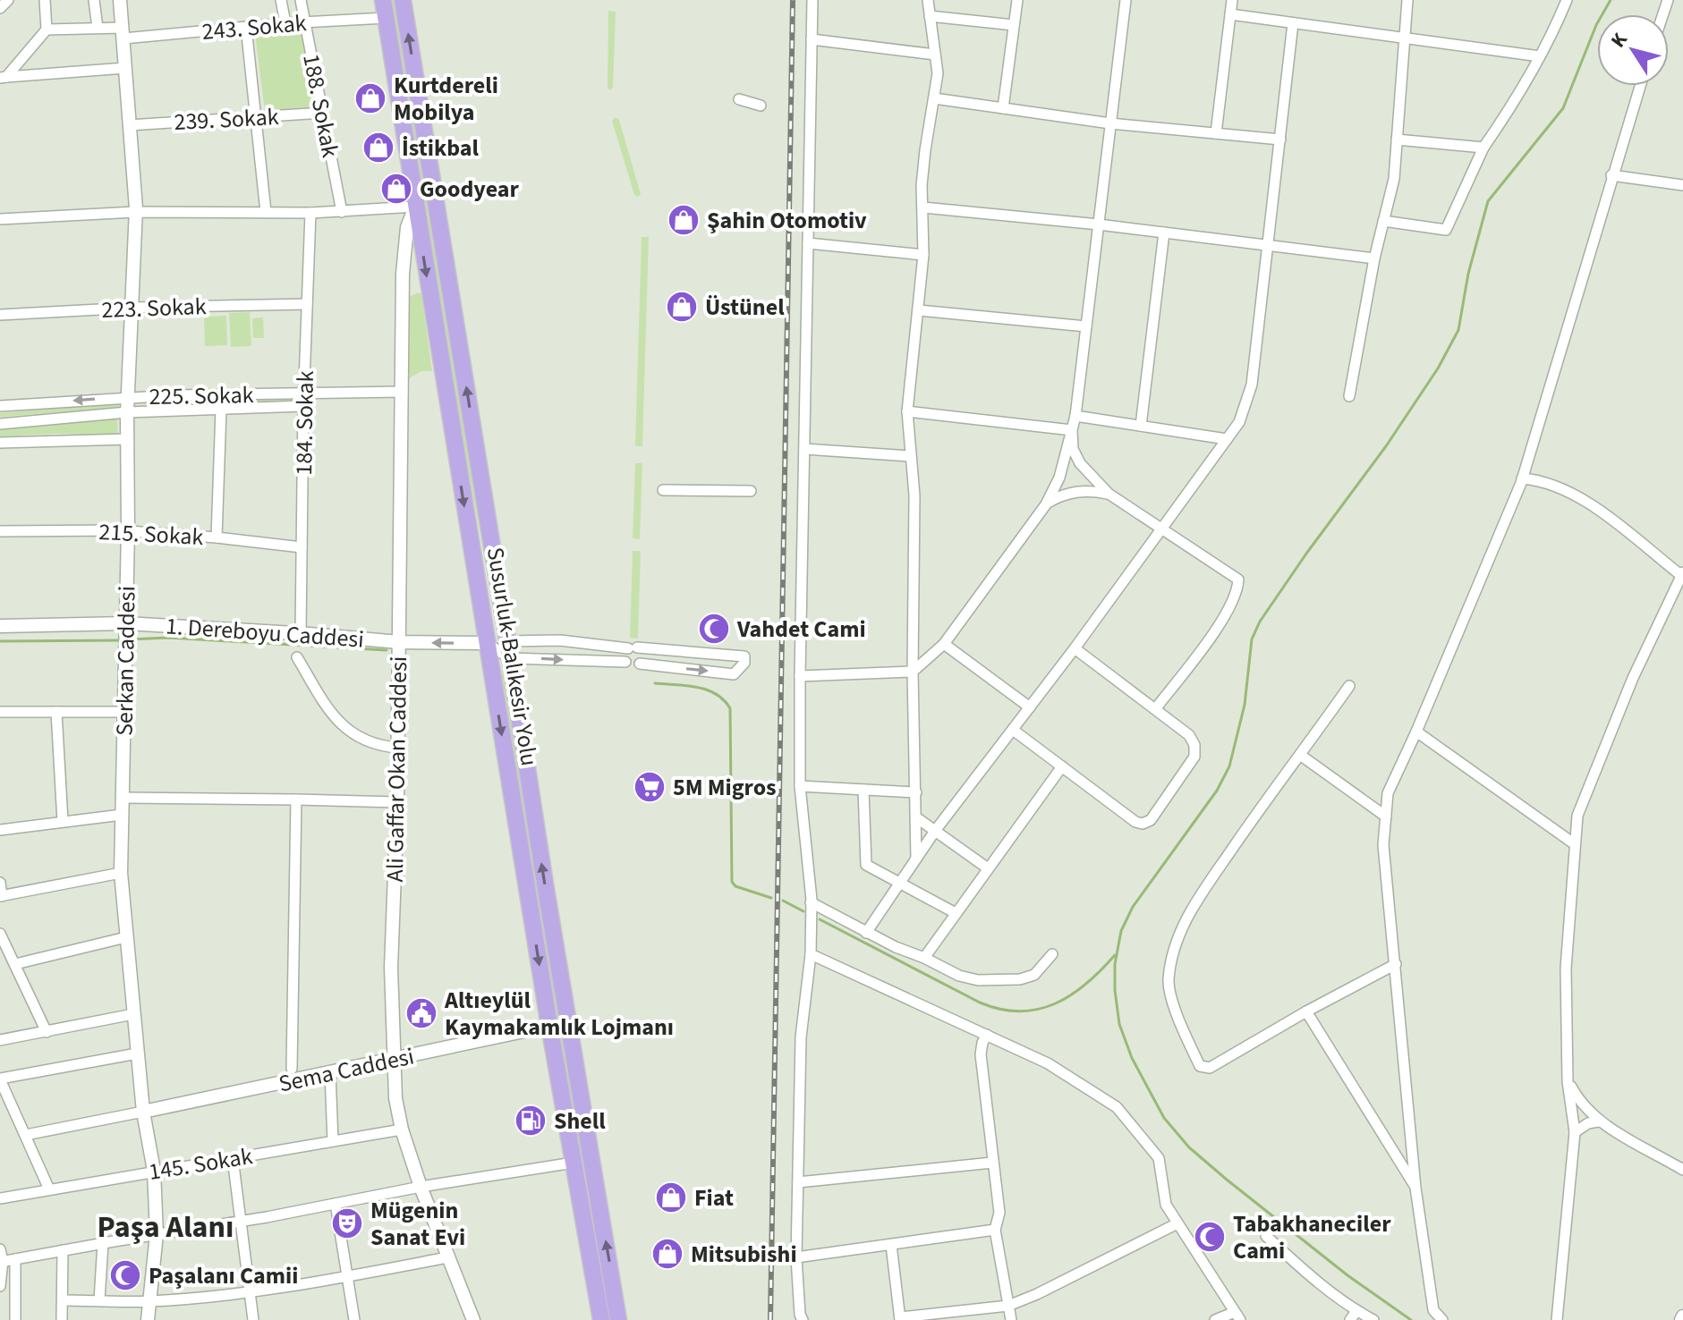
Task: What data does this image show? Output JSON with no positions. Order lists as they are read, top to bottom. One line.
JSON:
{"streets":{"highway":["Susurluk-Balıkesir Yolu"],"main road":["1. Dereboyu Caddesi","Serkan Caddesi","Ali Gaffar Okan Caddesi","Sema Caddesi"],"street":["243. Sokak","188. Sokak","239. Sokak","223. Sokak","225. Sokak","184. Sokak","215. Sokak","145. Sokak"]},"crossings":[["243. Sokak","188. Sokak"],["243. Sokak","Susurluk-Balıkesir Yolu"],["243. Sokak","Serkan Caddesi"],["188. Sokak","239. Sokak"],["239. Sokak","Serkan Caddesi"],["223. Sokak","184. Sokak"],["223. Sokak","Serkan Caddesi"],["225. Sokak","184. Sokak"],["225. Sokak","Serkan Caddesi"],["225. Sokak","Ali Gaffar Okan Caddesi"],["184. Sokak","215. Sokak"],["184. Sokak","1. Dereboyu Caddesi"],["215. Sokak","Serkan Caddesi"],["1. Dereboyu Caddesi","Susurluk-Balıkesir Yolu"],["1. Dereboyu Caddesi","Serkan Caddesi"],["1. Dereboyu Caddesi","Ali Gaffar Okan Caddesi"],["Susurluk-Balıkesir Yolu","Ali Gaffar Okan Caddesi"],["Susurluk-Balıkesir Yolu","Sema Caddesi"],["Serkan Caddesi","Sema Caddesi"],["Serkan Caddesi","145. Sokak"],["Ali Gaffar Okan Caddesi","Sema Caddesi"],["Ali Gaffar Okan Caddesi","145. Sokak"]],"districts":["Paşa Alanı"],"places":{"shop":["Kurtdereli Mobilya","İstikbal","Goodyear","Şahin Otomotiv","Üstünel","Fiat","Mitsubishi"],"mosque":["Vahdet Cami","Tabakhaneciler Cami","Paşalanı Camii"],"supermarket":["5M Migros"],"public building":["Altıeylül Kaymakamlık Lojmanı"],"fuel station":["Shell"],"theatre":["Mügenin Sanat Evi"]},"north":"top left"}
